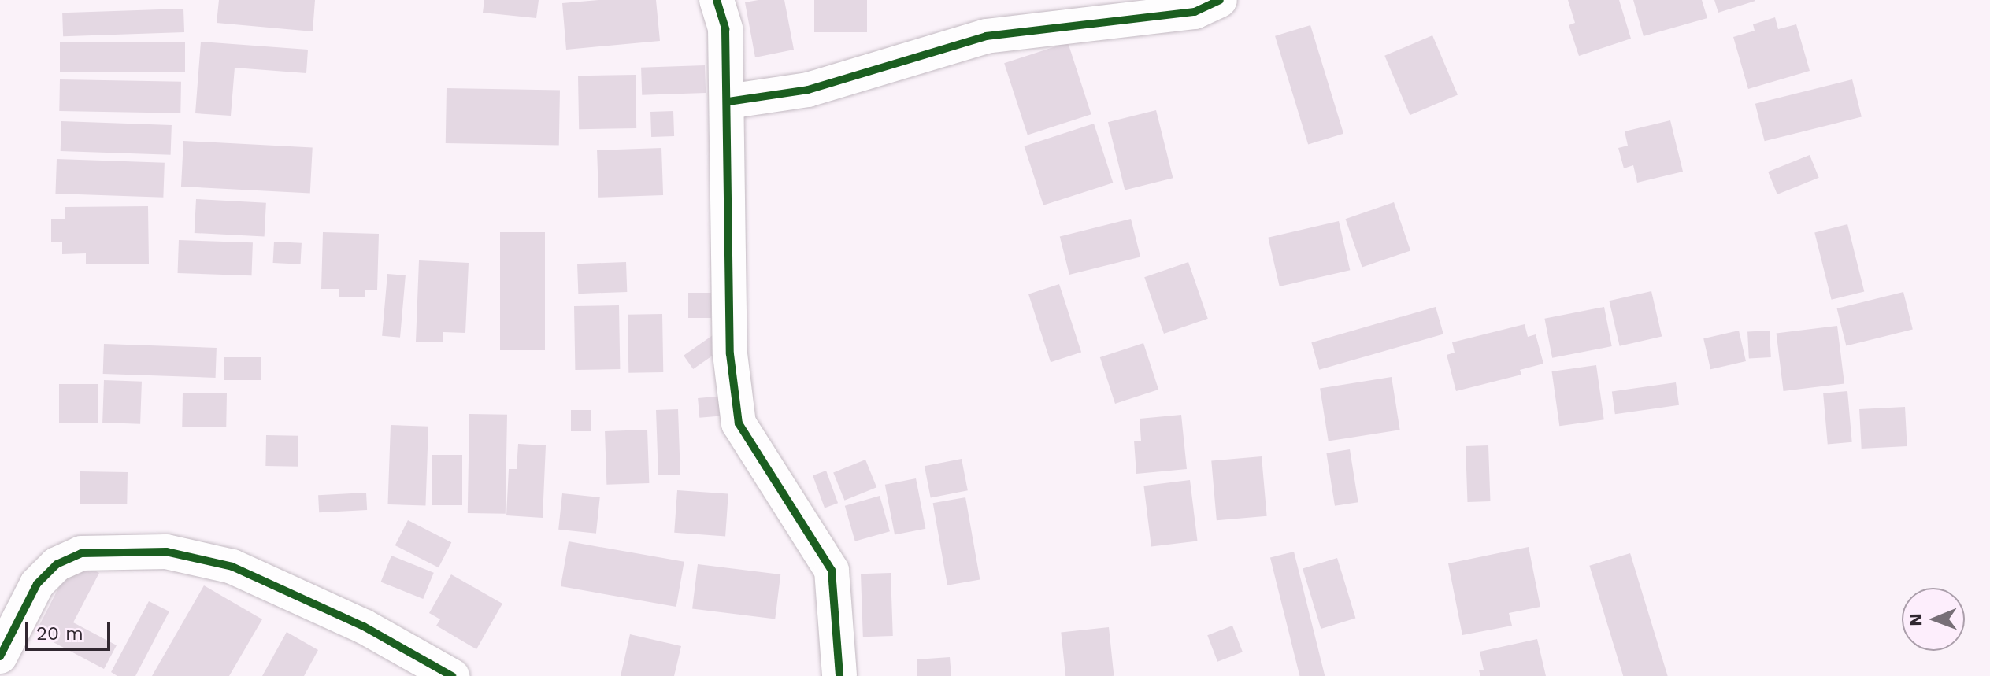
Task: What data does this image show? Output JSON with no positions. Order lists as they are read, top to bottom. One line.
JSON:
{"scale_bar":"20 m","north":"left"}
